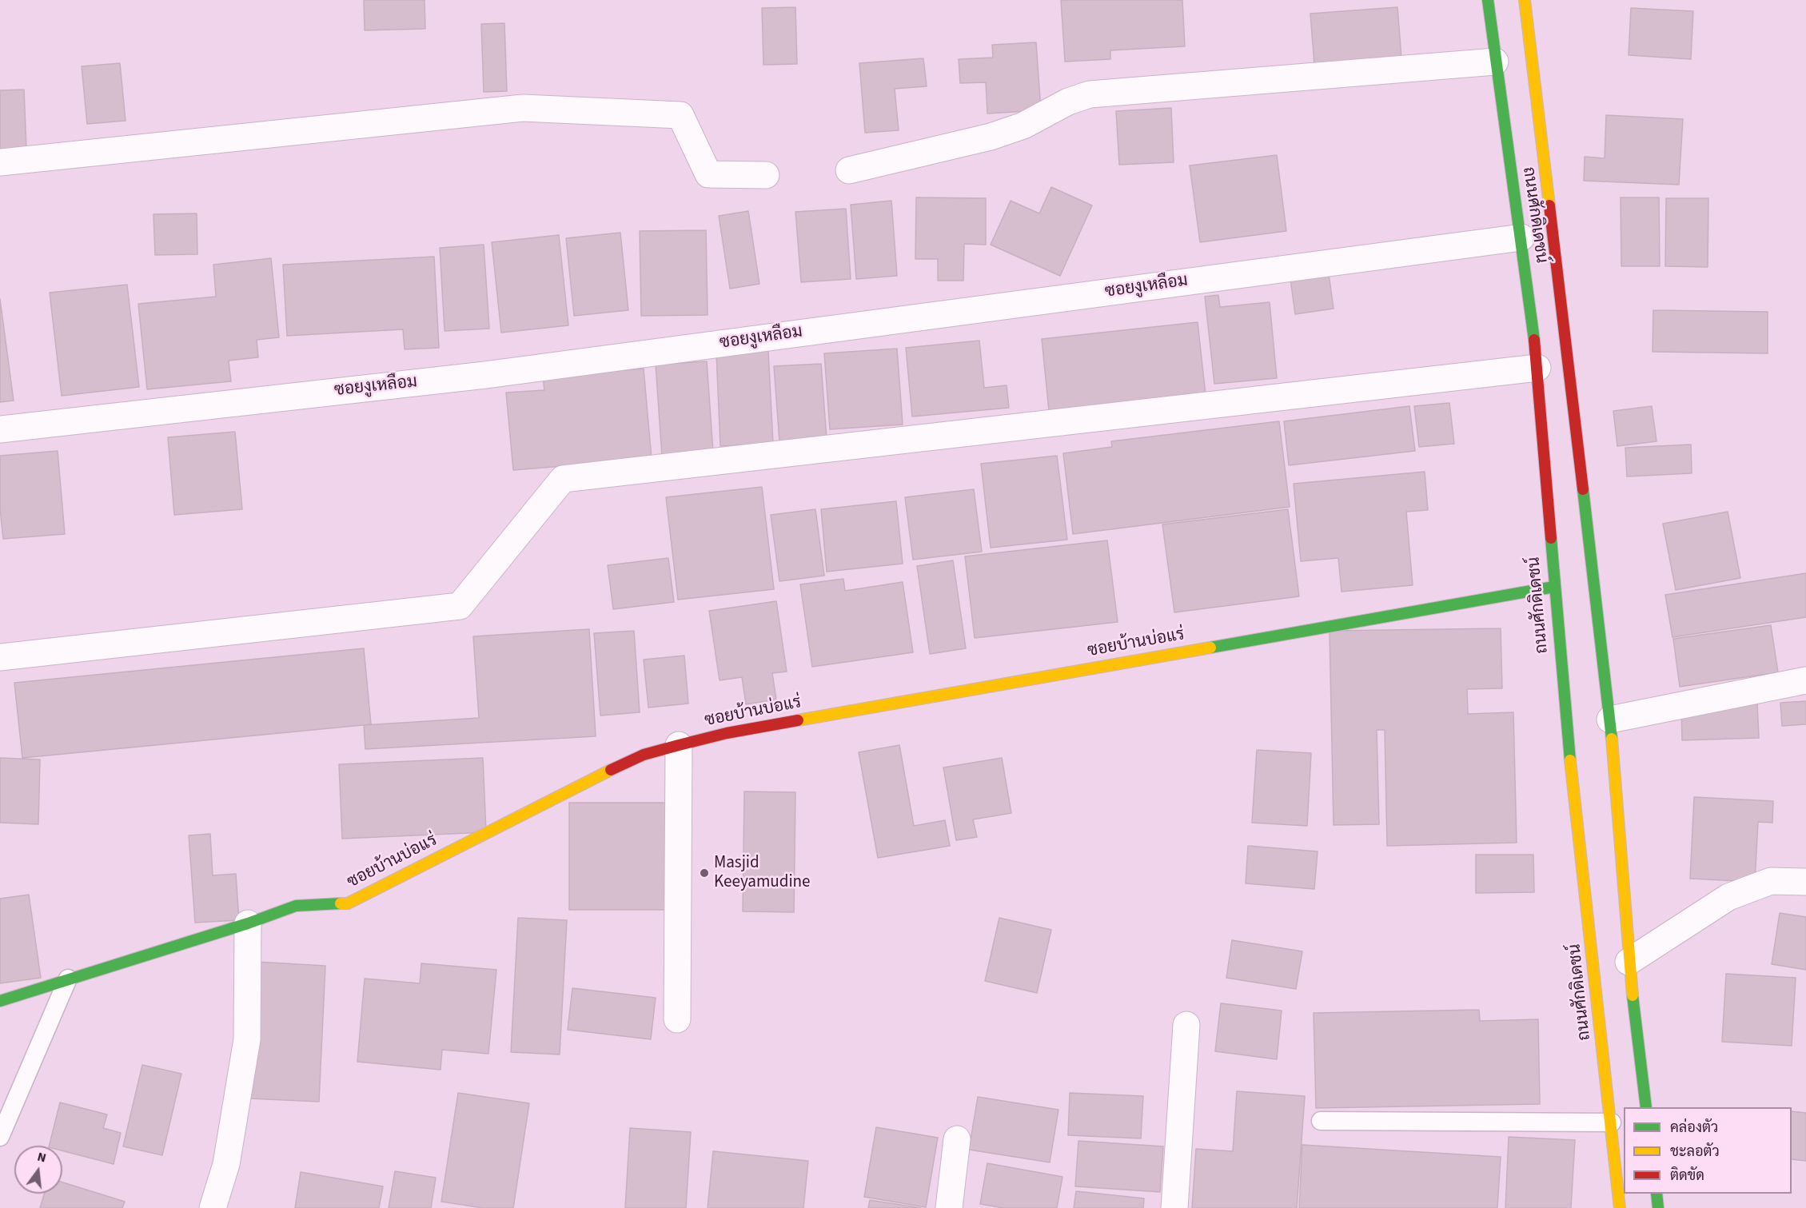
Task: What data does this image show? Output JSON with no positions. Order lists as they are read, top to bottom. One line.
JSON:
{"streets":{"main road":["ถนนศักดิเดชน์","ซอยบ้านบ่อแร่"],"street":["ซอยงูเหลือม"]},"crossings":[["ถนนศักดิเดชน์","ซอยงูเหลือม"],["ถนนศักดิเดชน์","ซอยบ้านบ่อแร่"]],"places":["Masjid Keeyamudine"],"legend":["คล่องตัว","ชะลอตัว","ติดขัด"],"north":"top"}
